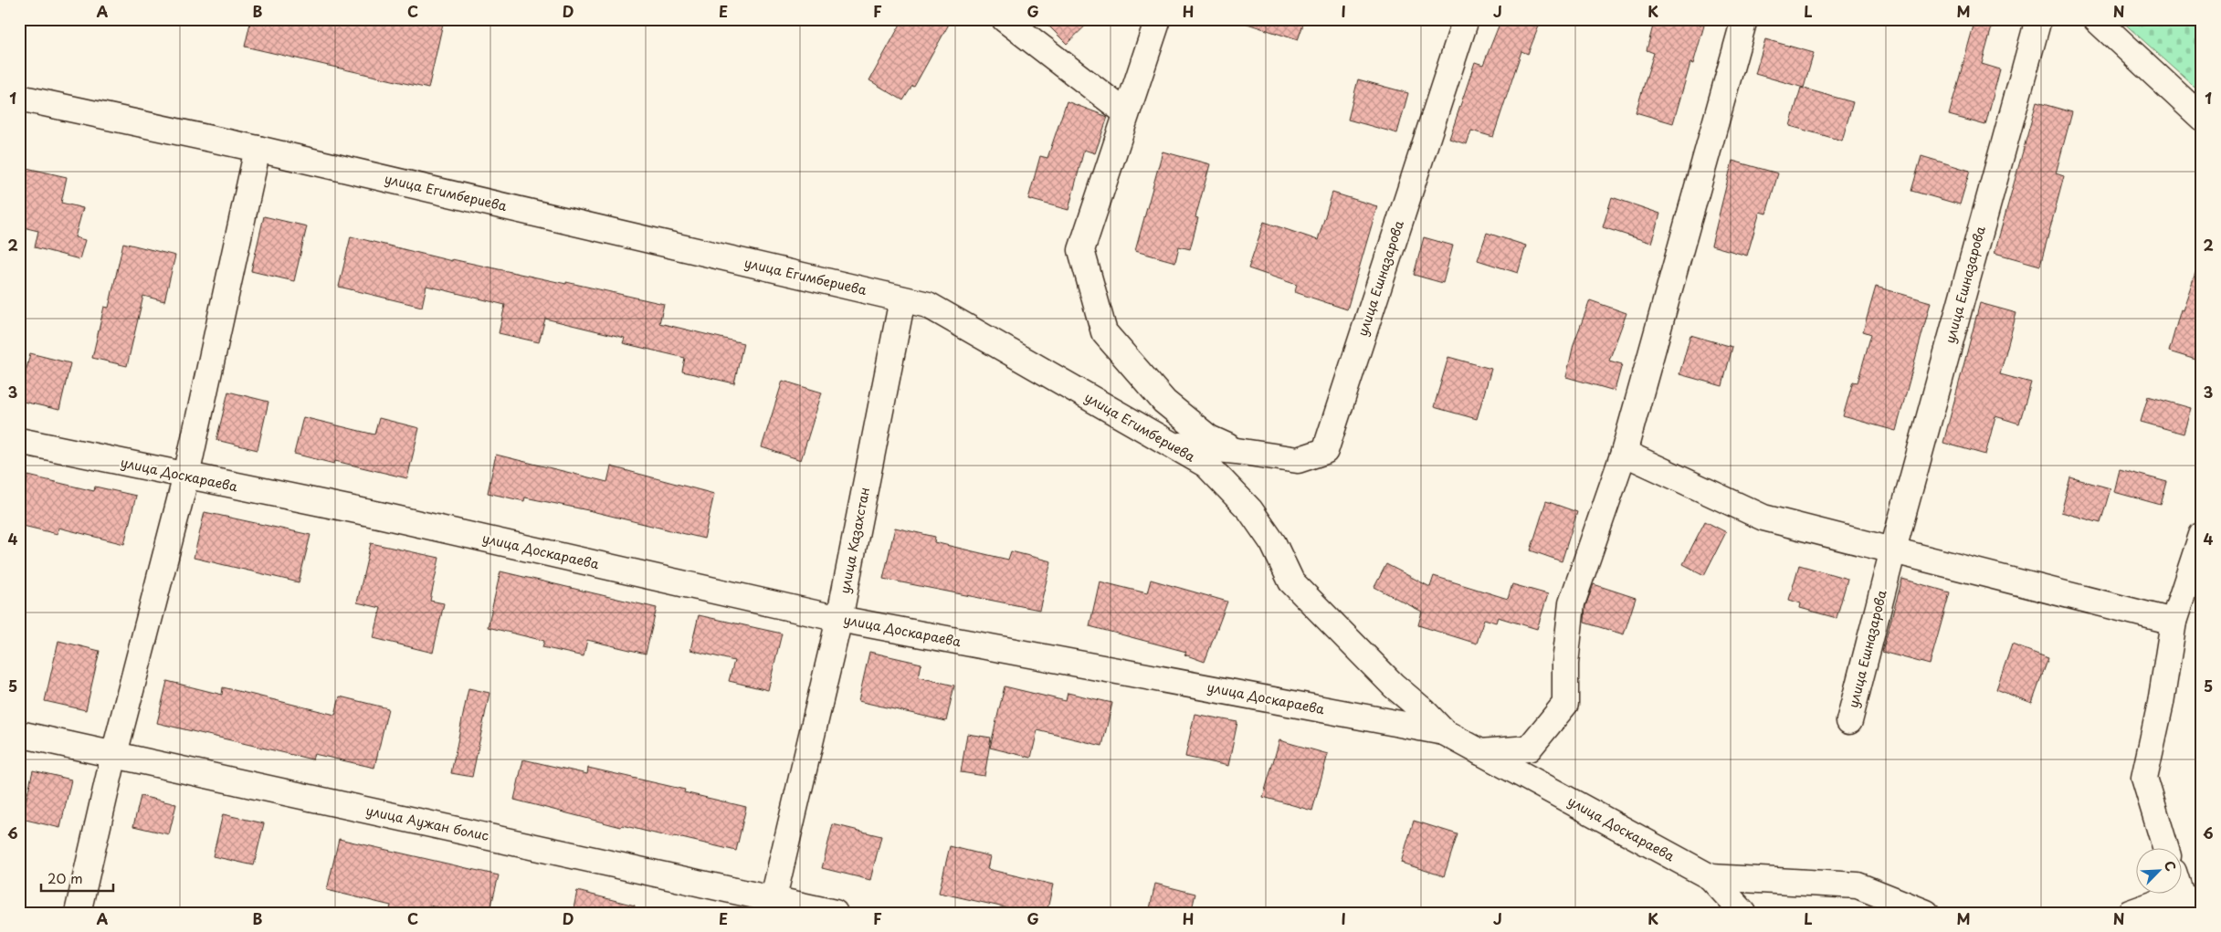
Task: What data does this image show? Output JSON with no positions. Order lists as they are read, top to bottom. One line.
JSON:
{"streets":{"street":["улица Егимбериева","улица Ешназарова","улица Доскараева","улица Казахстан","улица Аужан болис"]},"crossings":[["улица Егимбериева","улица Ешназарова"],["улица Егимбериева","улица Доскараева"],["улица Егимбериева","улица Казахстан"],["улица Доскараева","улица Казахстан"],["улица Казахстан","улица Аужан болис"]],"scale_bar":"20 m","north":"top right","grid":{"columns":["A","B","C","D","E","F","G","H","I","J","K","L","M","N"],"rows":["1","2","3","4","5","6"]}}
